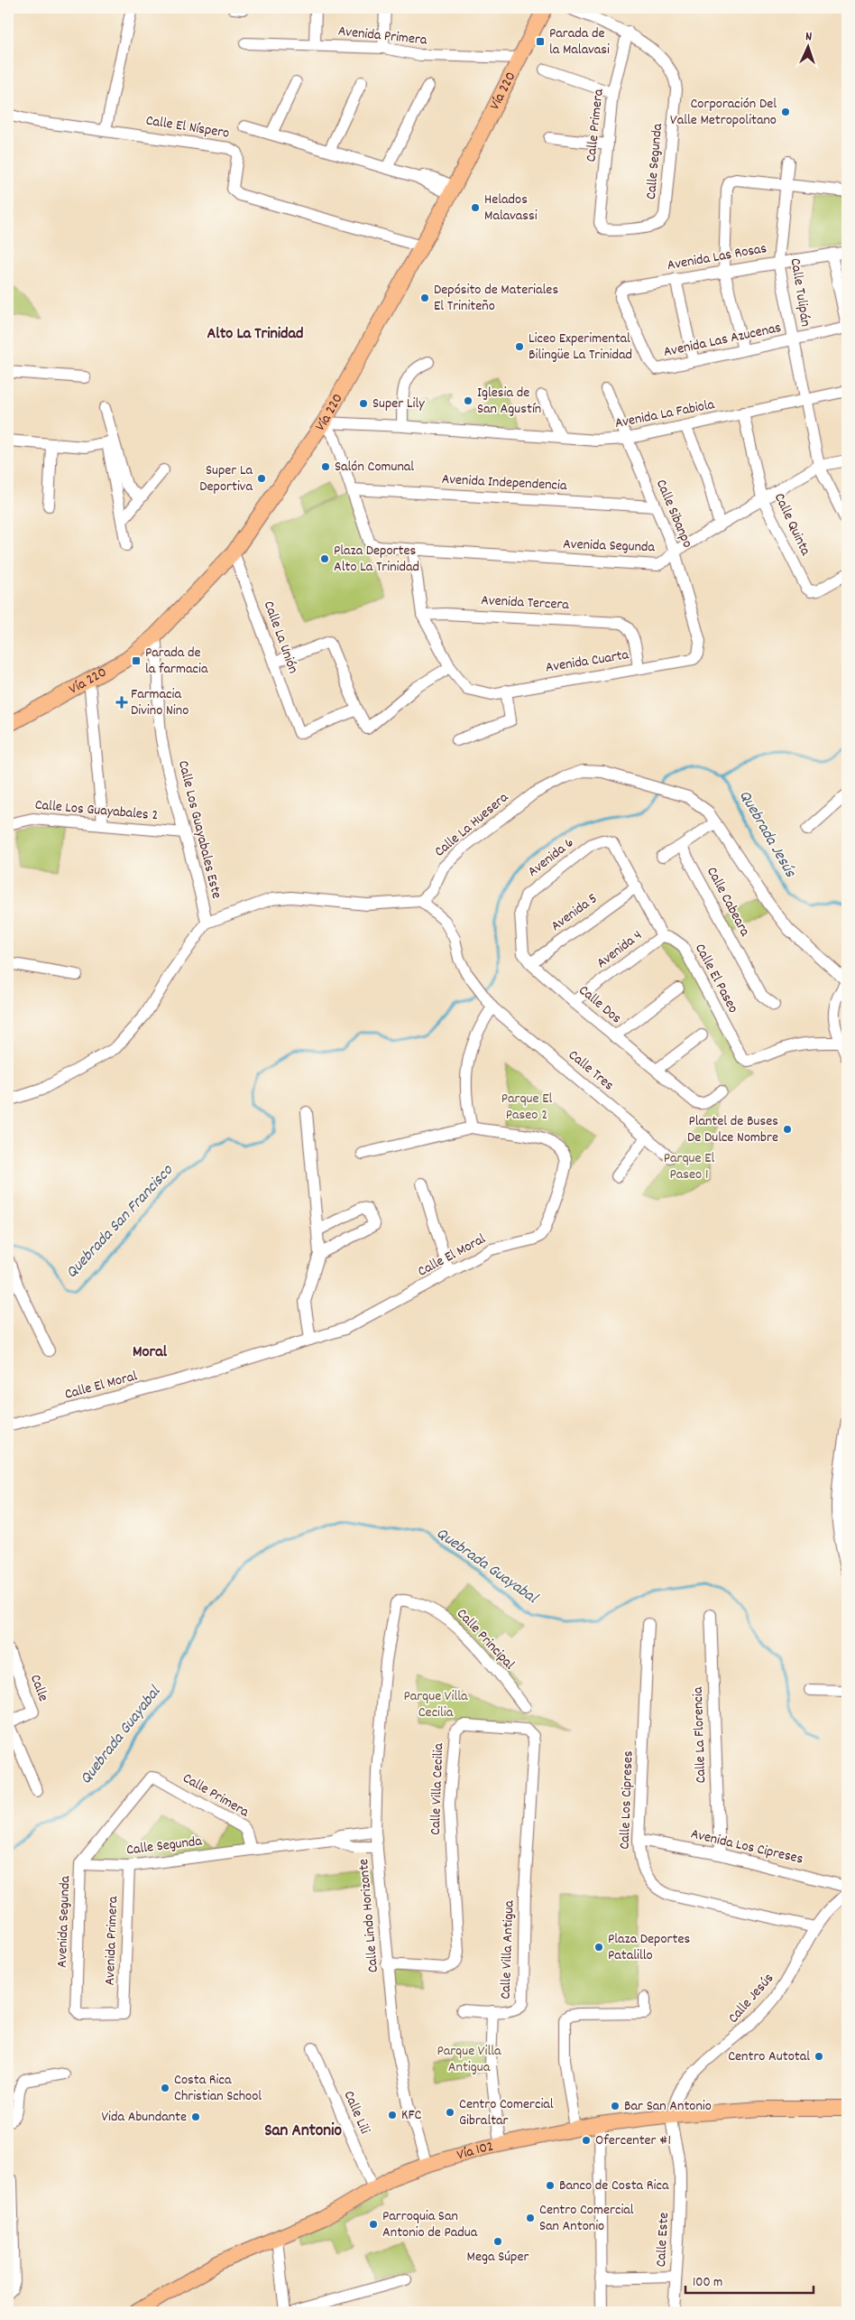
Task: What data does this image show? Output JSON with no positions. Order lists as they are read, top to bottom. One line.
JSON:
{"streets":{"main road":["Vía 220","Vía 102"],"street":["Avenida Primera","Calle Primera","Calle El Níspero","Calle Segunda","Avenida Las Rosas","Calle Tulipán","Avenida Las Azucenas","Avenida La Fabiola","Avenida Independencia","Calle Sibanpo","Calle Quinta","Avenida Segunda","Avenida Tercera","Calle La Unión","Avenida Cuarta","Calle Los Guayabales 2","Calle La Huesera","Calle Los Guayabales Este","Avenida 6","Calle Cabeara","Avenida 5","Avenida 4","Calle El Paseo","Calle Dos","Calle Tres","Calle El Moral","Calle Principal","Calle","Calle La Florencia","Calle Villa Cecilia","Calle Los Cipreses","Avenida Los Cipreses","Calle Lindo Horizonte","Calle Villa Antigua","Calle Jesús","Calle Lili","Calle Este"]},"crossings":[["Avenida Primera","Vía 220"],["Avenida Primera","Calle Segunda"],["Avenida Primera","Avenida Segunda"],["Vía 220","Calle El Níspero"],["Vía 220","Avenida La Fabiola"],["Vía 220","Calle La Unión"],["Vía 220","Calle Los Guayabales Este"],["Calle Primera","Calle Segunda"],["Calle Primera","Avenida Segunda"],["Calle Segunda","Avenida Segunda"],["Avenida Las Rosas","Calle Tulipán"],["Avenida Las Rosas","Avenida Las Azucenas"],["Calle Tulipán","Avenida Las Azucenas"],["Calle Tulipán","Avenida La Fabiola"],["Calle Tulipán","Avenida Segunda"],["Avenida La Fabiola","Calle Sibanpo"],["Avenida La Fabiola","Calle Quinta"],["Avenida Independencia","Calle Sibanpo"],["Avenida Independencia","Avenida Segunda"],["Calle Sibanpo","Avenida Segunda"],["Calle Sibanpo","Avenida Cuarta"],["Calle Quinta","Avenida Segunda"],["Avenida Tercera","Avenida Cuarta"],["Calle Los Guayabales 2","Calle Los Guayabales Este"],["Avenida 6","Avenida 5"],["Avenida 6","Calle Dos"],["Avenida 5","Calle Dos"],["Avenida 4","Calle El Paseo"],["Avenida 4","Calle Dos"],["Calle Principal","Calle Lindo Horizonte"],["Calle La Florencia","Avenida Los Cipreses"],["Calle Villa Cecilia","Calle Lindo Horizonte"],["Calle Villa Cecilia","Calle Villa Antigua"],["Calle Los Cipreses","Avenida Los Cipreses"],["Calle Los Cipreses","Calle Jesús"],["Calle Lindo Horizonte","Vía 102"],["Calle Villa Antigua","Vía 102"],["Calle Jesús","Vía 102"],["Calle Jesús","Calle Este"],["Calle Lili","Vía 102"],["Vía 102","Calle Este"]],"districts":["Alto La Trinidad","Moral","San Antonio"],"water":["Quebrada Jesús","Quebrada San Francisco","Quebrada Guayabal"],"parks":["Parque El Paseo 2","Parque El Paseo 1","Parque Villa Cecilia","Parque Villa Antigua"],"places":{"transit":["Parada de la Malavasi","Parada de la farmacia"],"other":["Corporación Del Valle Metropolitano","Helados Malavassi","Depósito de Materiales El Triniteño","Liceo Experimental Bilingüe La Trinidad","Iglesia de San Agustín","Super Lily","Salón Comunal","Super La Deportiva","Plaza Deportes Alto La Trinidad","Plantel de Buses De Dulce Nombre","Plaza Deportes Patalillo","Centro Autotal","Costa Rica Christian School","Bar San Antonio","Centro Comercial Gibraltar","KFC","Vida Abundante","Ofercenter #1","Banco de Costa Rica","Centro Comercial San Antonio","Parroquia San Antonio de Padua","Mega Súper"],"health":["Farmacia Divino Nino"]},"scale_bar":"100 m","north":"top"}
